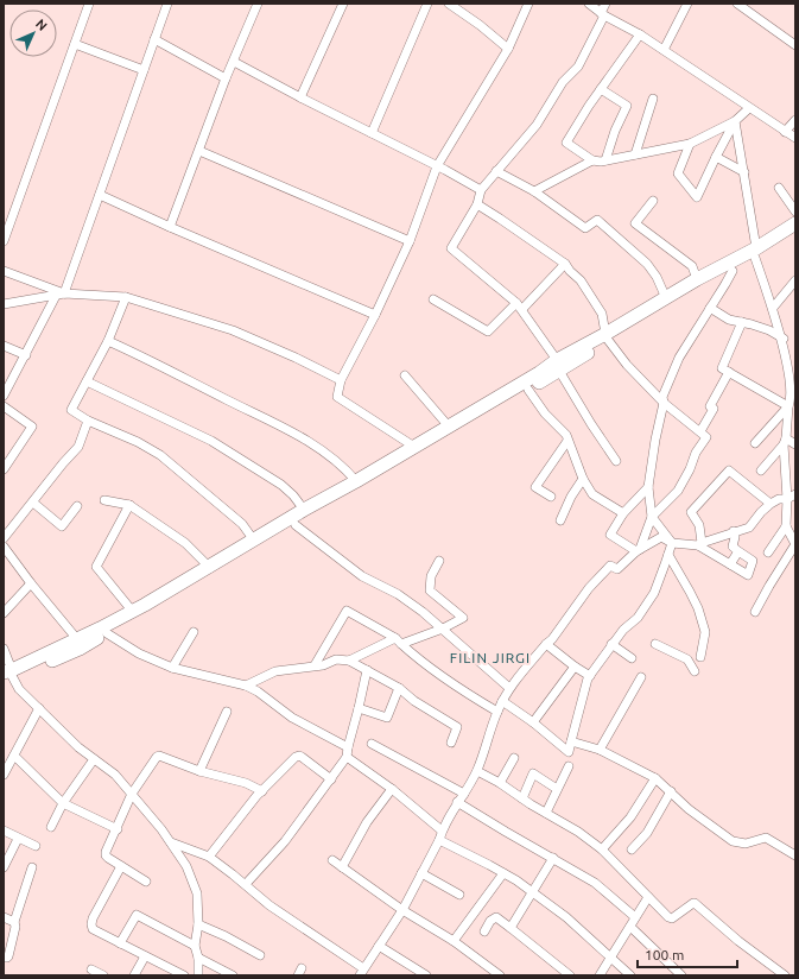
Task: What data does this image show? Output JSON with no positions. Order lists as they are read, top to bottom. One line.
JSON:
{"districts":["FILIN JIRGI"],"scale_bar":"100 m","north":"top right"}
